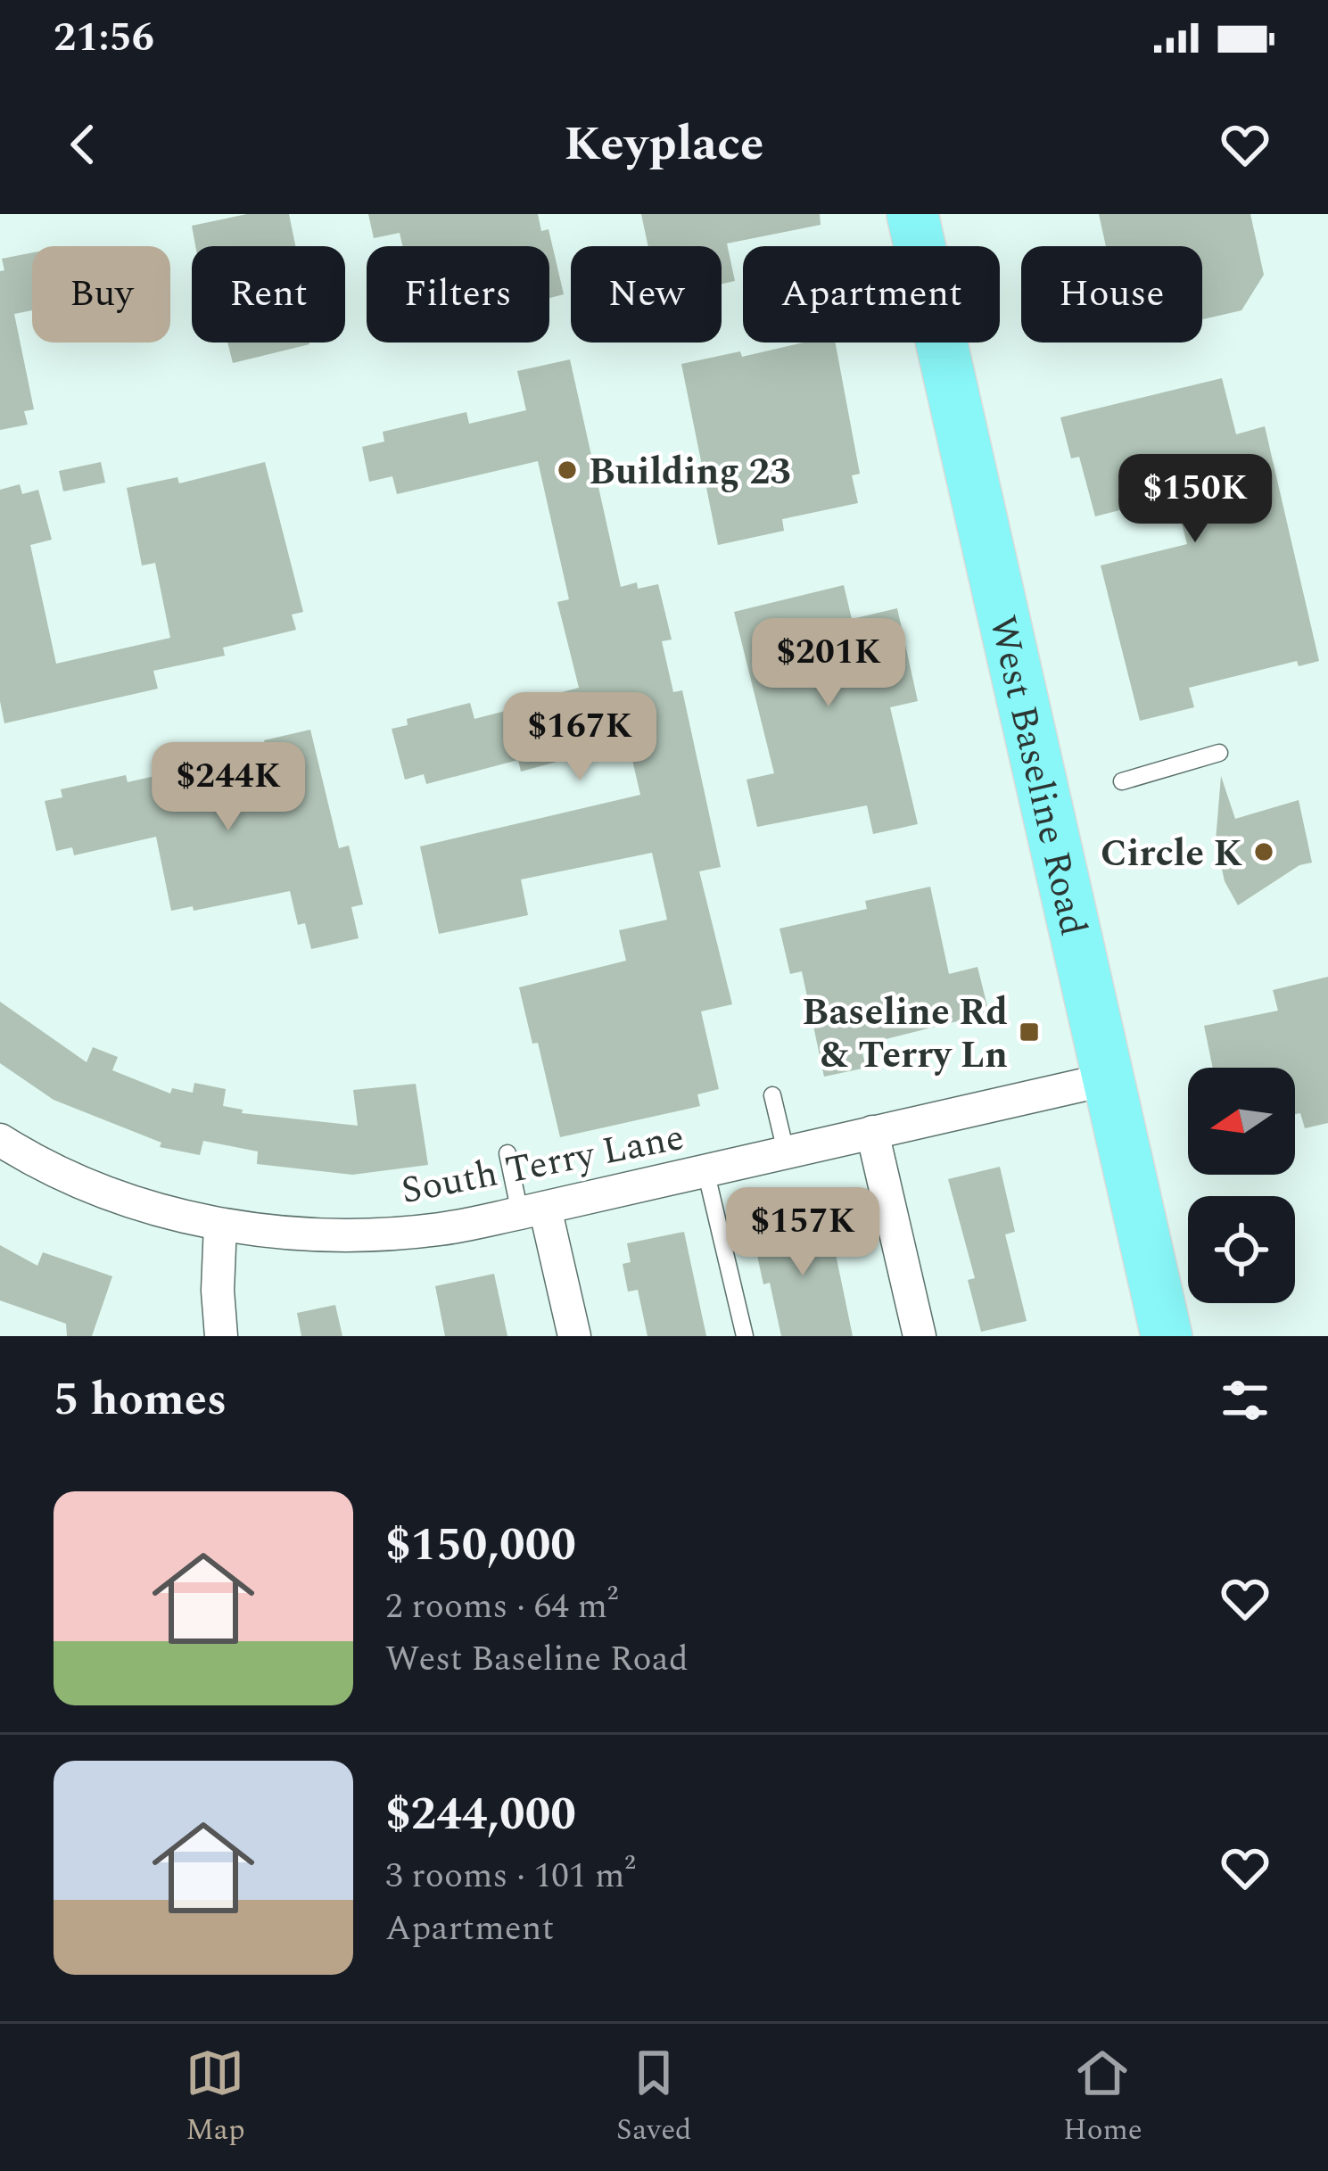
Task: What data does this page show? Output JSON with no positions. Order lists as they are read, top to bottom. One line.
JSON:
{"streets":{"main road":["West Baseline Road"],"street":["South Terry Lane"]},"crossings":[["West Baseline Road","South Terry Lane"]],"places":{"other":["Building 23","Circle K"],"transit":["Baseline Rd & Terry Ln"]},"north":"left","page":{"status":"21:56","header":"Keyplace","chip":["Buy","Rent","Filters","New","Apartment","House"],"price":["$150K","$201K","$167K","$244K","$157K"],"heading":"5 homes","list":[{"name":"$150,000","note":"2 rooms · 64 m² · West Baseline Road"},{"name":"$244,000","note":"3 rooms · 101 m² · Apartment"}],"tabs":["Map","Saved","Home"]}}
